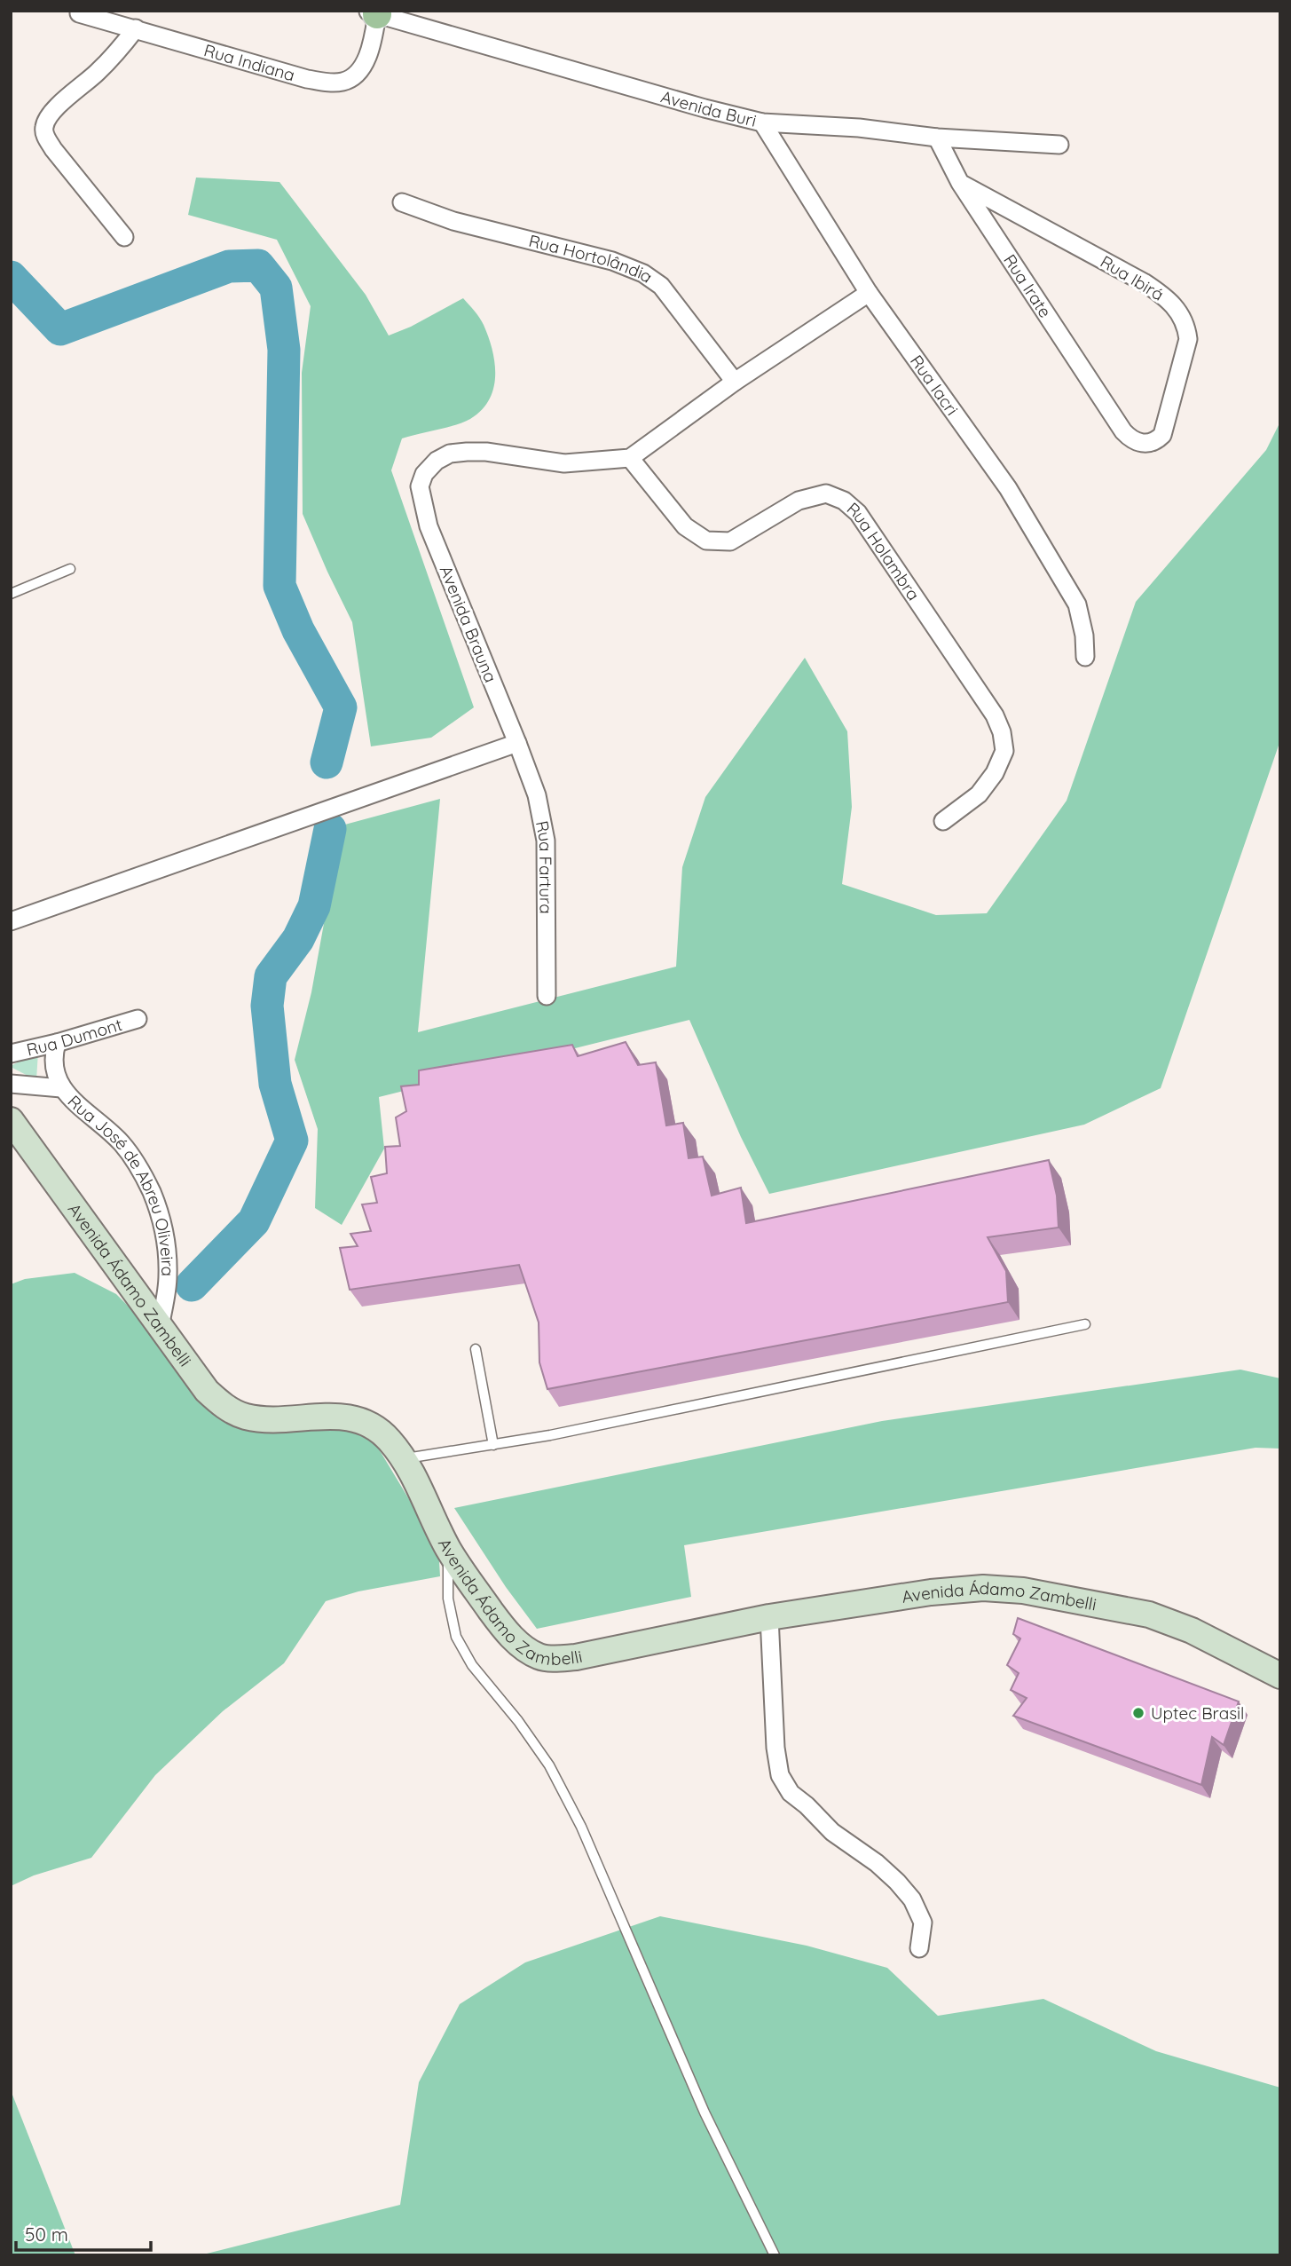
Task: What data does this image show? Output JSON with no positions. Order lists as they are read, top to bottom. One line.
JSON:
{"streets":{"street":["Rua Indiana","Avenida Buri","Rua Hortolândia","Rua Ibirá","Rua Irate","Rua Iacri","Rua Holambra","Avenida Brauna","Rua Fartura","Rua Dumont","Rua José de Abreu Oliveira","Avenida Ádamo Zambelli"]},"crossings":[["Rua Indiana","Avenida Buri"],["Avenida Buri","Rua Irate"],["Avenida Buri","Rua Iacri"],["Rua Ibirá","Rua Irate"],["Rua Holambra","Avenida Brauna"],["Avenida Brauna","Rua Fartura"],["Rua Dumont","Rua José de Abreu Oliveira"],["Rua José de Abreu Oliveira","Avenida Ádamo Zambelli"]],"places":["Uptec Brasil"],"scale_bar":"50 m"}
